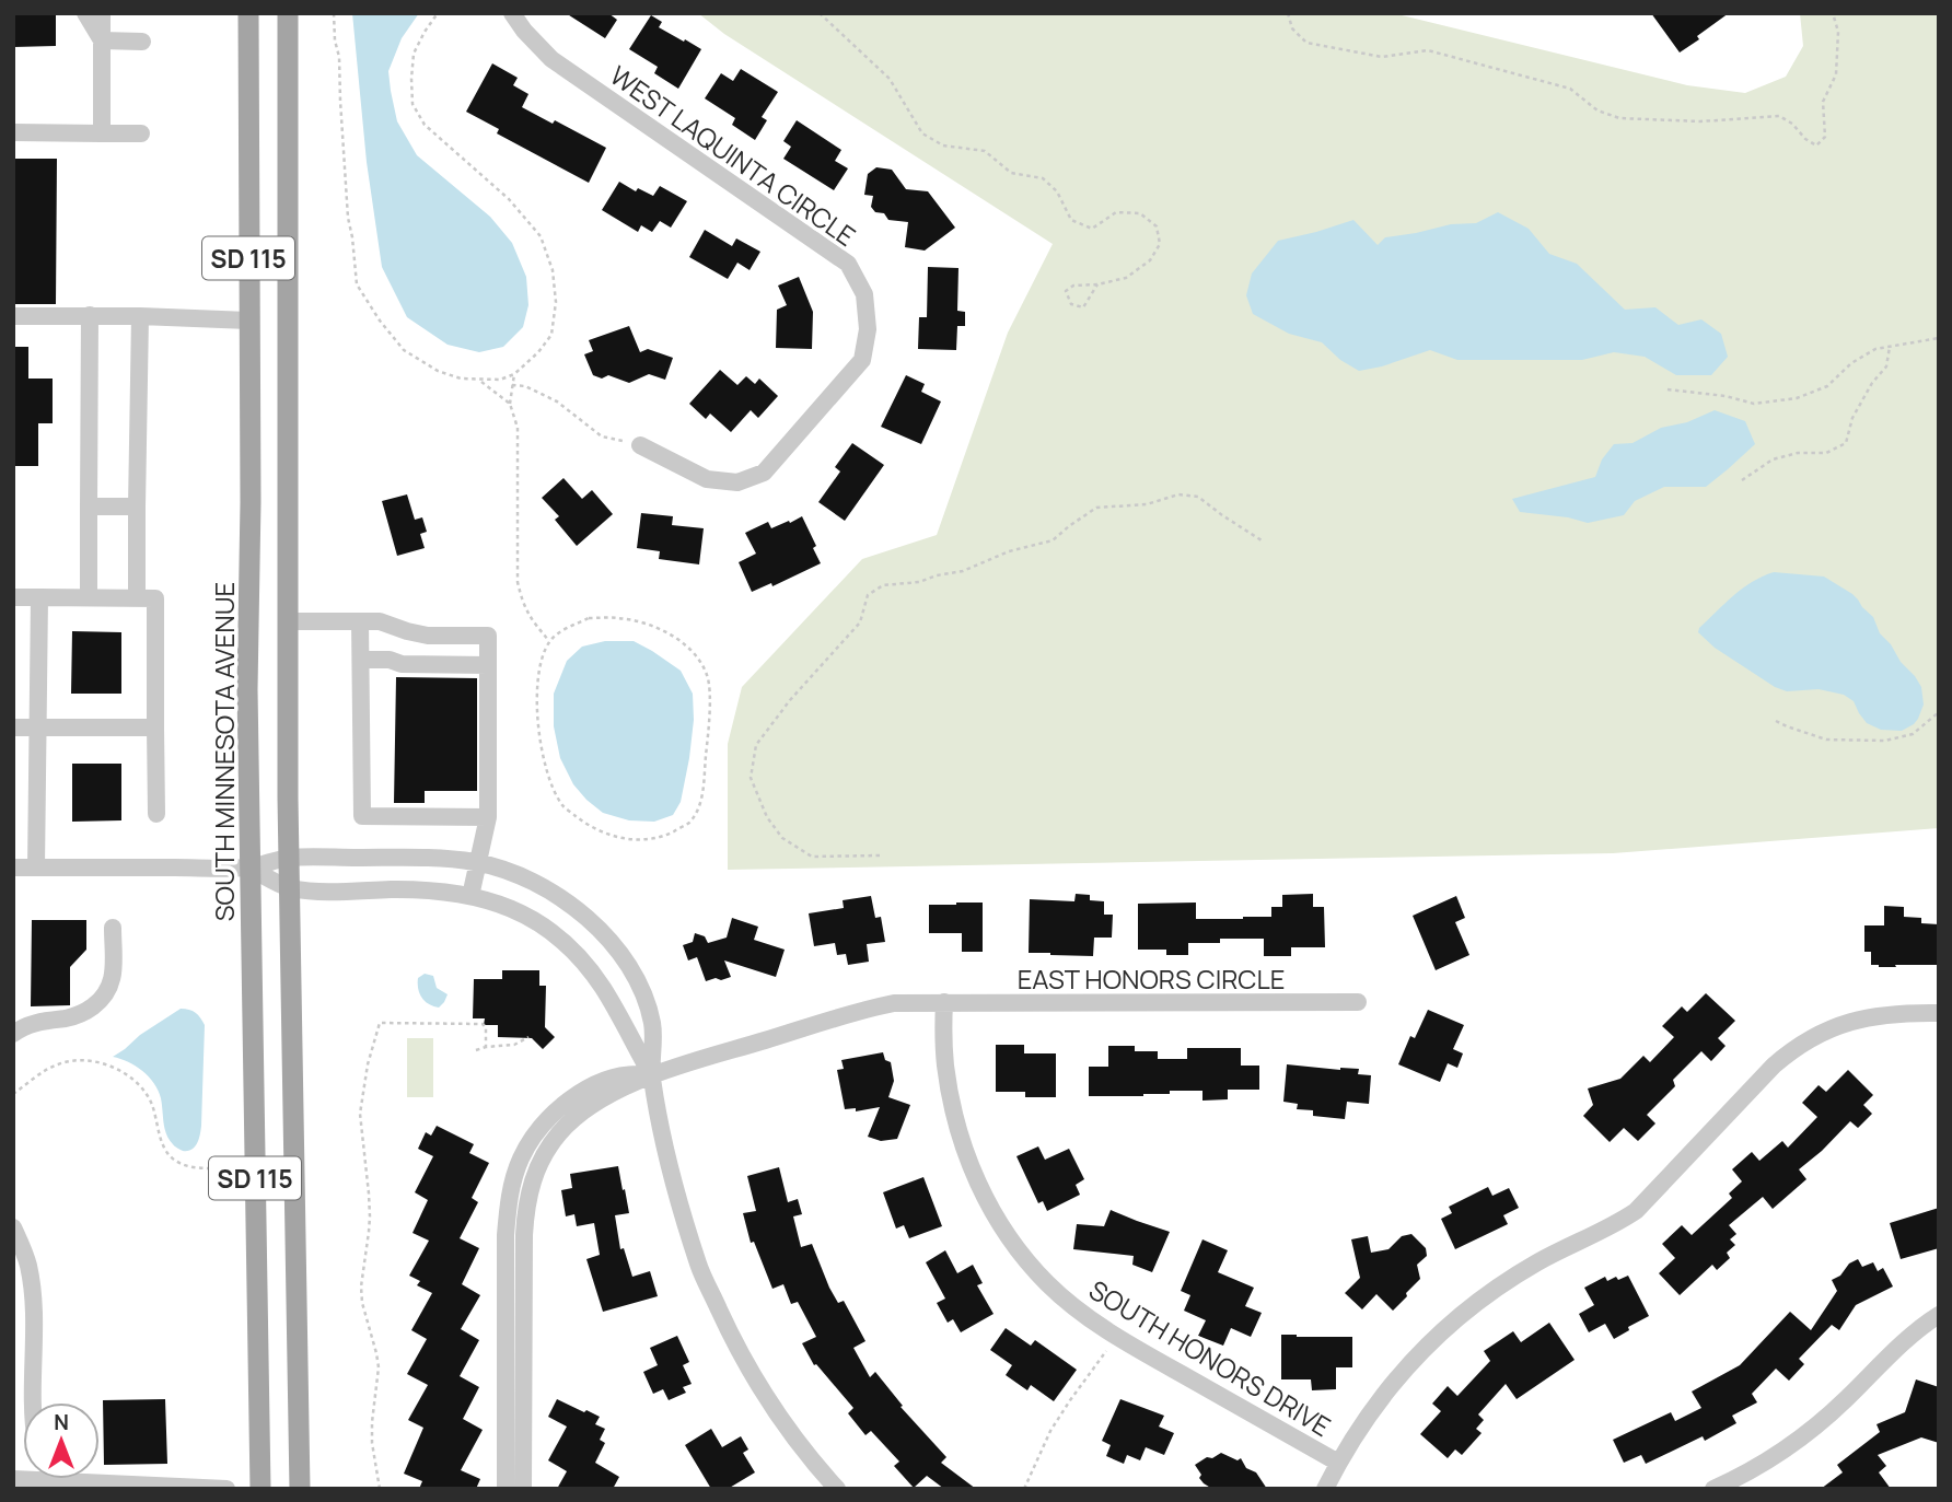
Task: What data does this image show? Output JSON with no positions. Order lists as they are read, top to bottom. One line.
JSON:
{"streets":{"main road":["SD 115","SOUTH MINNESOTA AVENUE"],"street":["WEST LAQUINTA CIRCLE","EAST HONORS CIRCLE","SOUTH HONORS DRIVE"]},"crossings":[["EAST HONORS CIRCLE","SOUTH HONORS DRIVE"]],"north":"top"}
